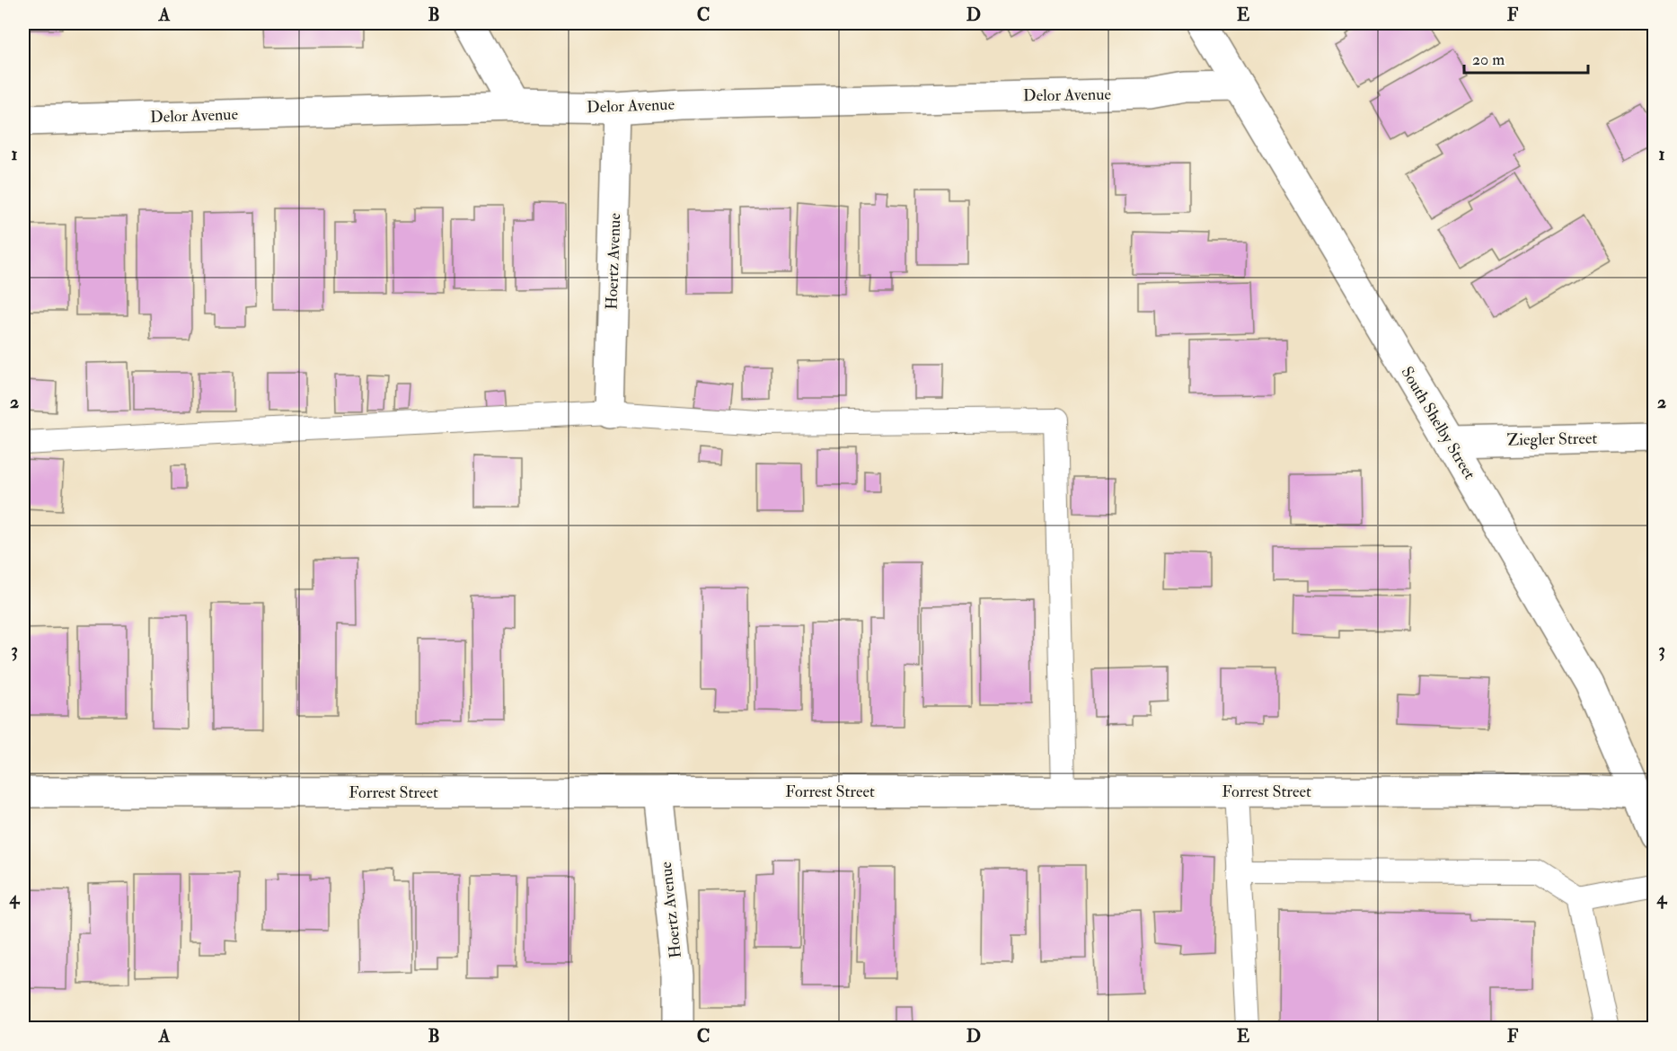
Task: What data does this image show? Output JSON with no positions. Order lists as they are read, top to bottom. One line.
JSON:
{"streets":{"street":["Delor Avenue","Hoertz Avenue","South Shelby Street","Ziegler Street","Forrest Street"]},"crossings":[["Delor Avenue","Hoertz Avenue"],["Delor Avenue","South Shelby Street"],["Hoertz Avenue","Forrest Street"],["South Shelby Street","Ziegler Street"],["South Shelby Street","Forrest Street"]],"scale_bar":"20 m","grid":{"columns":["A","B","C","D","E","F"],"rows":["1","2","3","4"]}}
